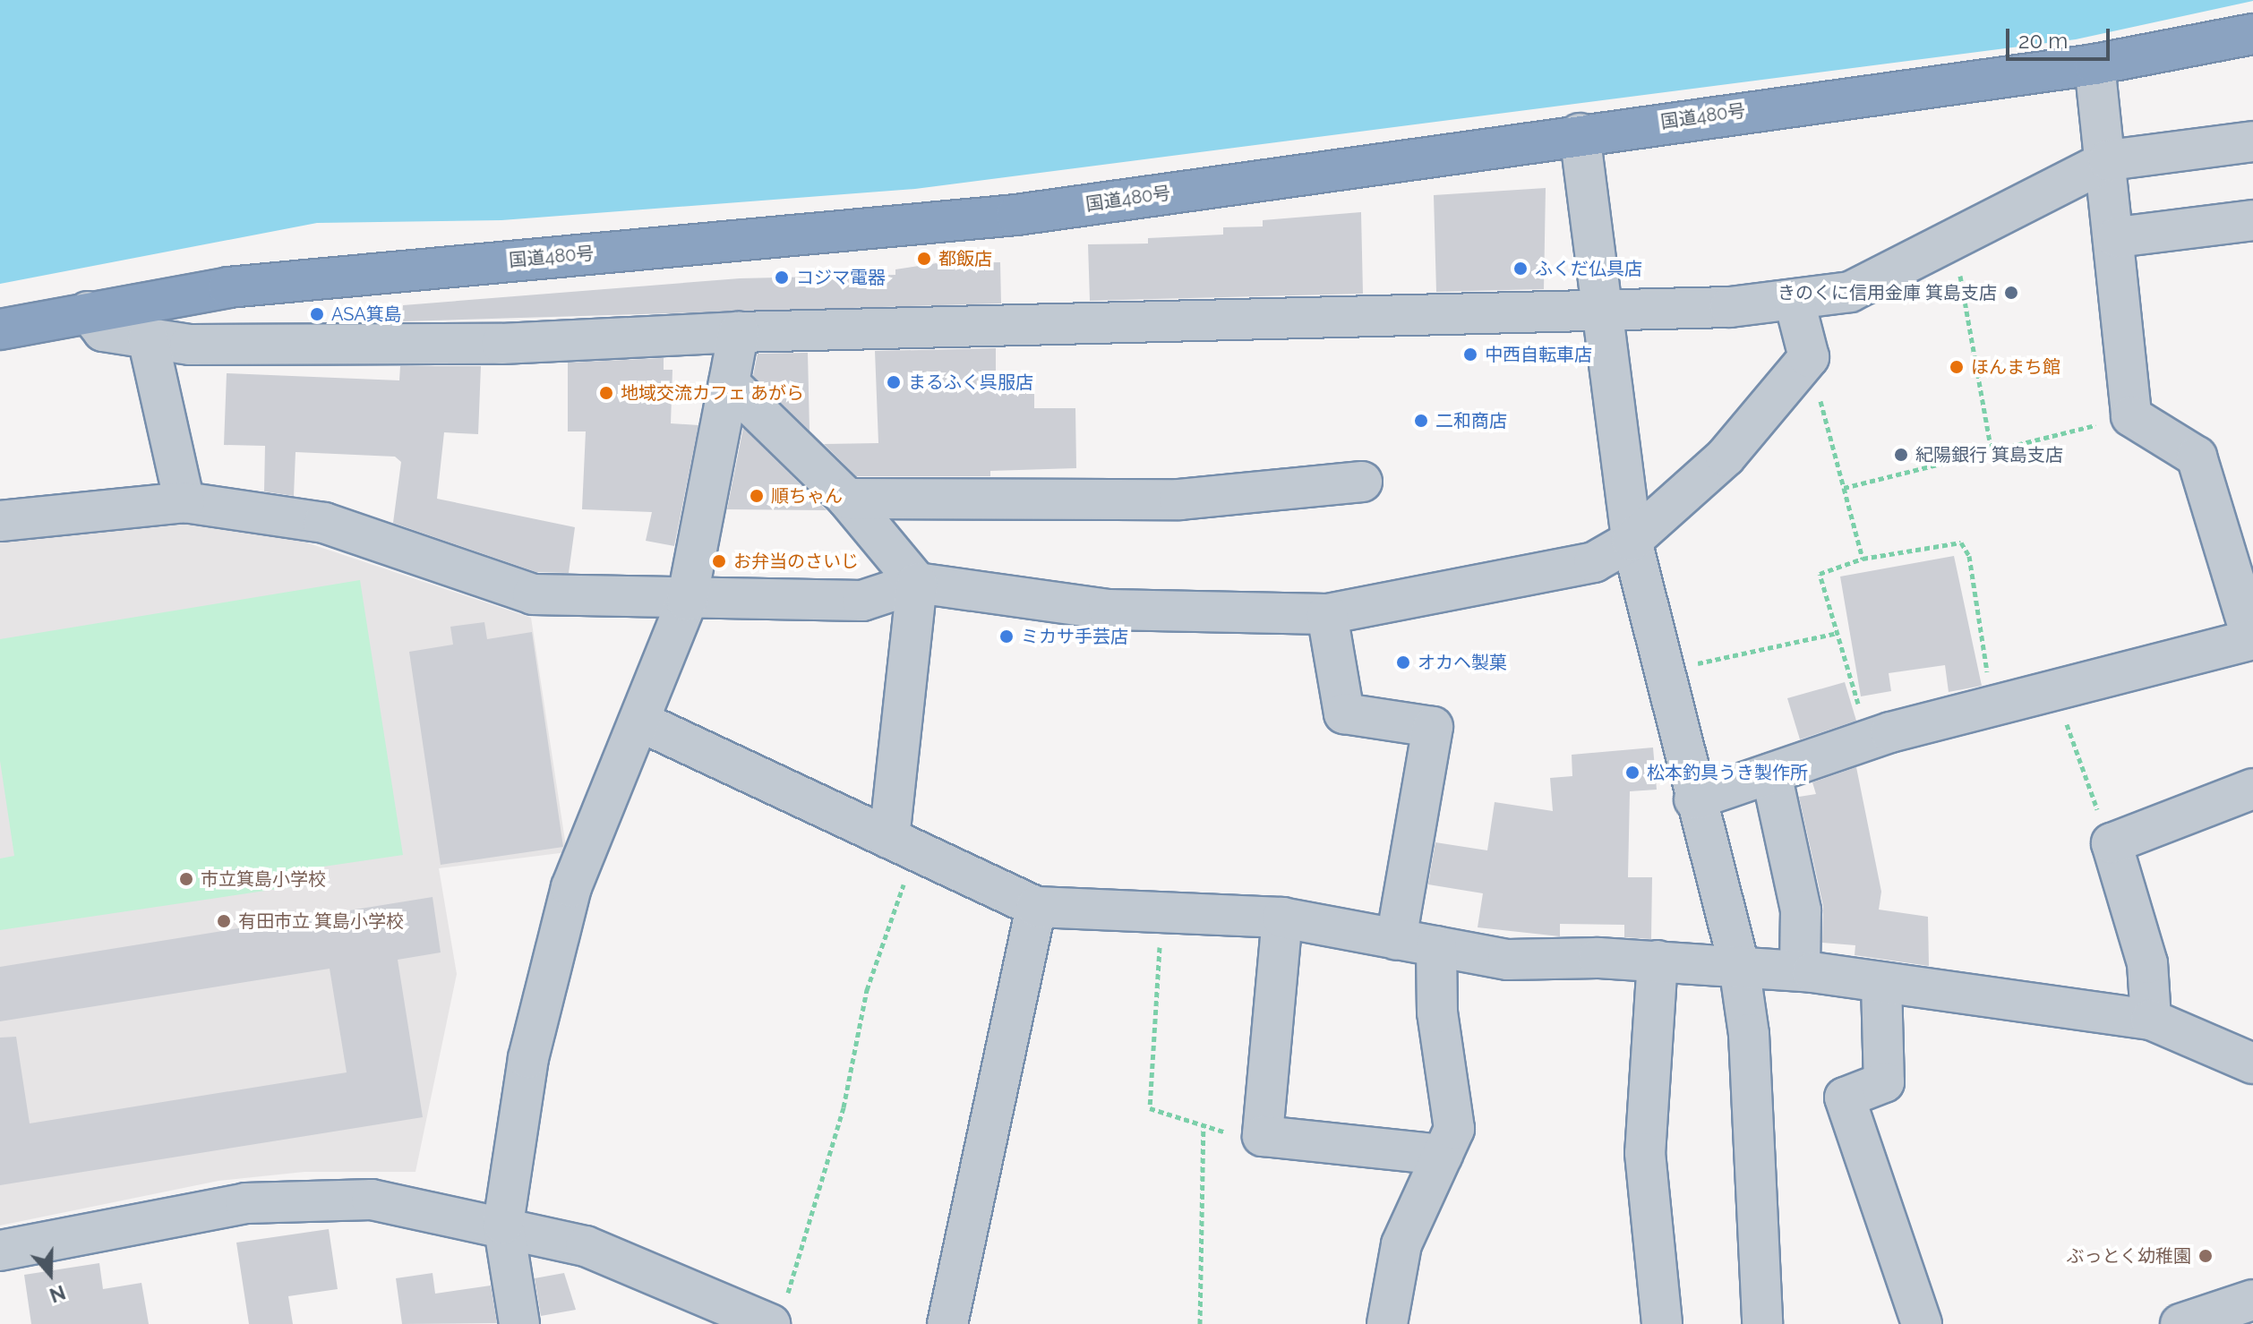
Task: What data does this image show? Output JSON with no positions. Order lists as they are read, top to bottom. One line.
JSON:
{"streets":{"highway":["国道480号"]},"places":["都飯店","ふくだ仏具店","コジマ電器","きのくに信用金庫 箕島支店","ASA箕島","中西自転車店","ほんまち館","まるふく呉服店","地域交流カフェ あがら","二和商店","紀陽銀行 箕島支店","順ちゃん","お弁当のさいじ","ミカサ手芸店","オカヘ製菓","松本釣具うき製作所","市立箕島小学校","有田市立 箕島小学校","ぶっとく幼稚園"],"scale_bar":"20 m","north":"bottom"}
